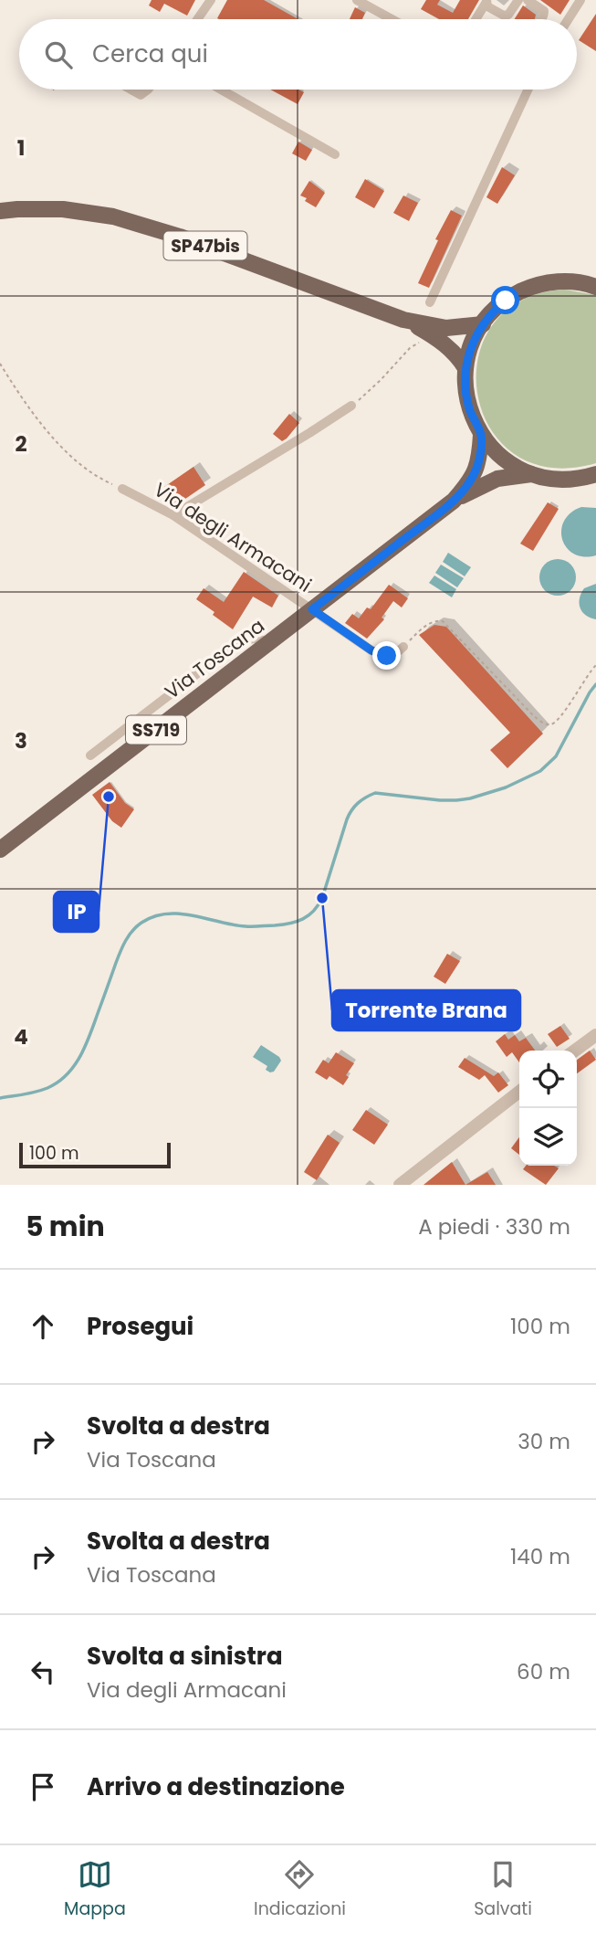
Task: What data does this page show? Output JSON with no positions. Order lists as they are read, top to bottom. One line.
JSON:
{"streets":{"main road":["SP47bis","Via Toscana","SS719"],"street":["Via degli Armacani"]},"crossings":[["SP47bis","SS719"],["Via degli Armacani","Via Toscana"],["Via Toscana","SS719"]],"places":["IP","Torrente Brana"],"scale_bar":"100 m","page":{"search":"Cerca qui","scale":"100 m","heading":["5 min","A piedi · 330 m"],"list":[["Prosegui","100 m"],["Svolta a destra","Via Toscana","30 m"],["Svolta a destra","Via Toscana","140 m"],["Svolta a sinistra","Via degli Armacani","60 m"],"Arrivo a destinazione"],"nav":["Mappa","Indicazioni","Salvati"]},"grid":{"rows":["1","2","3","4"]}}
